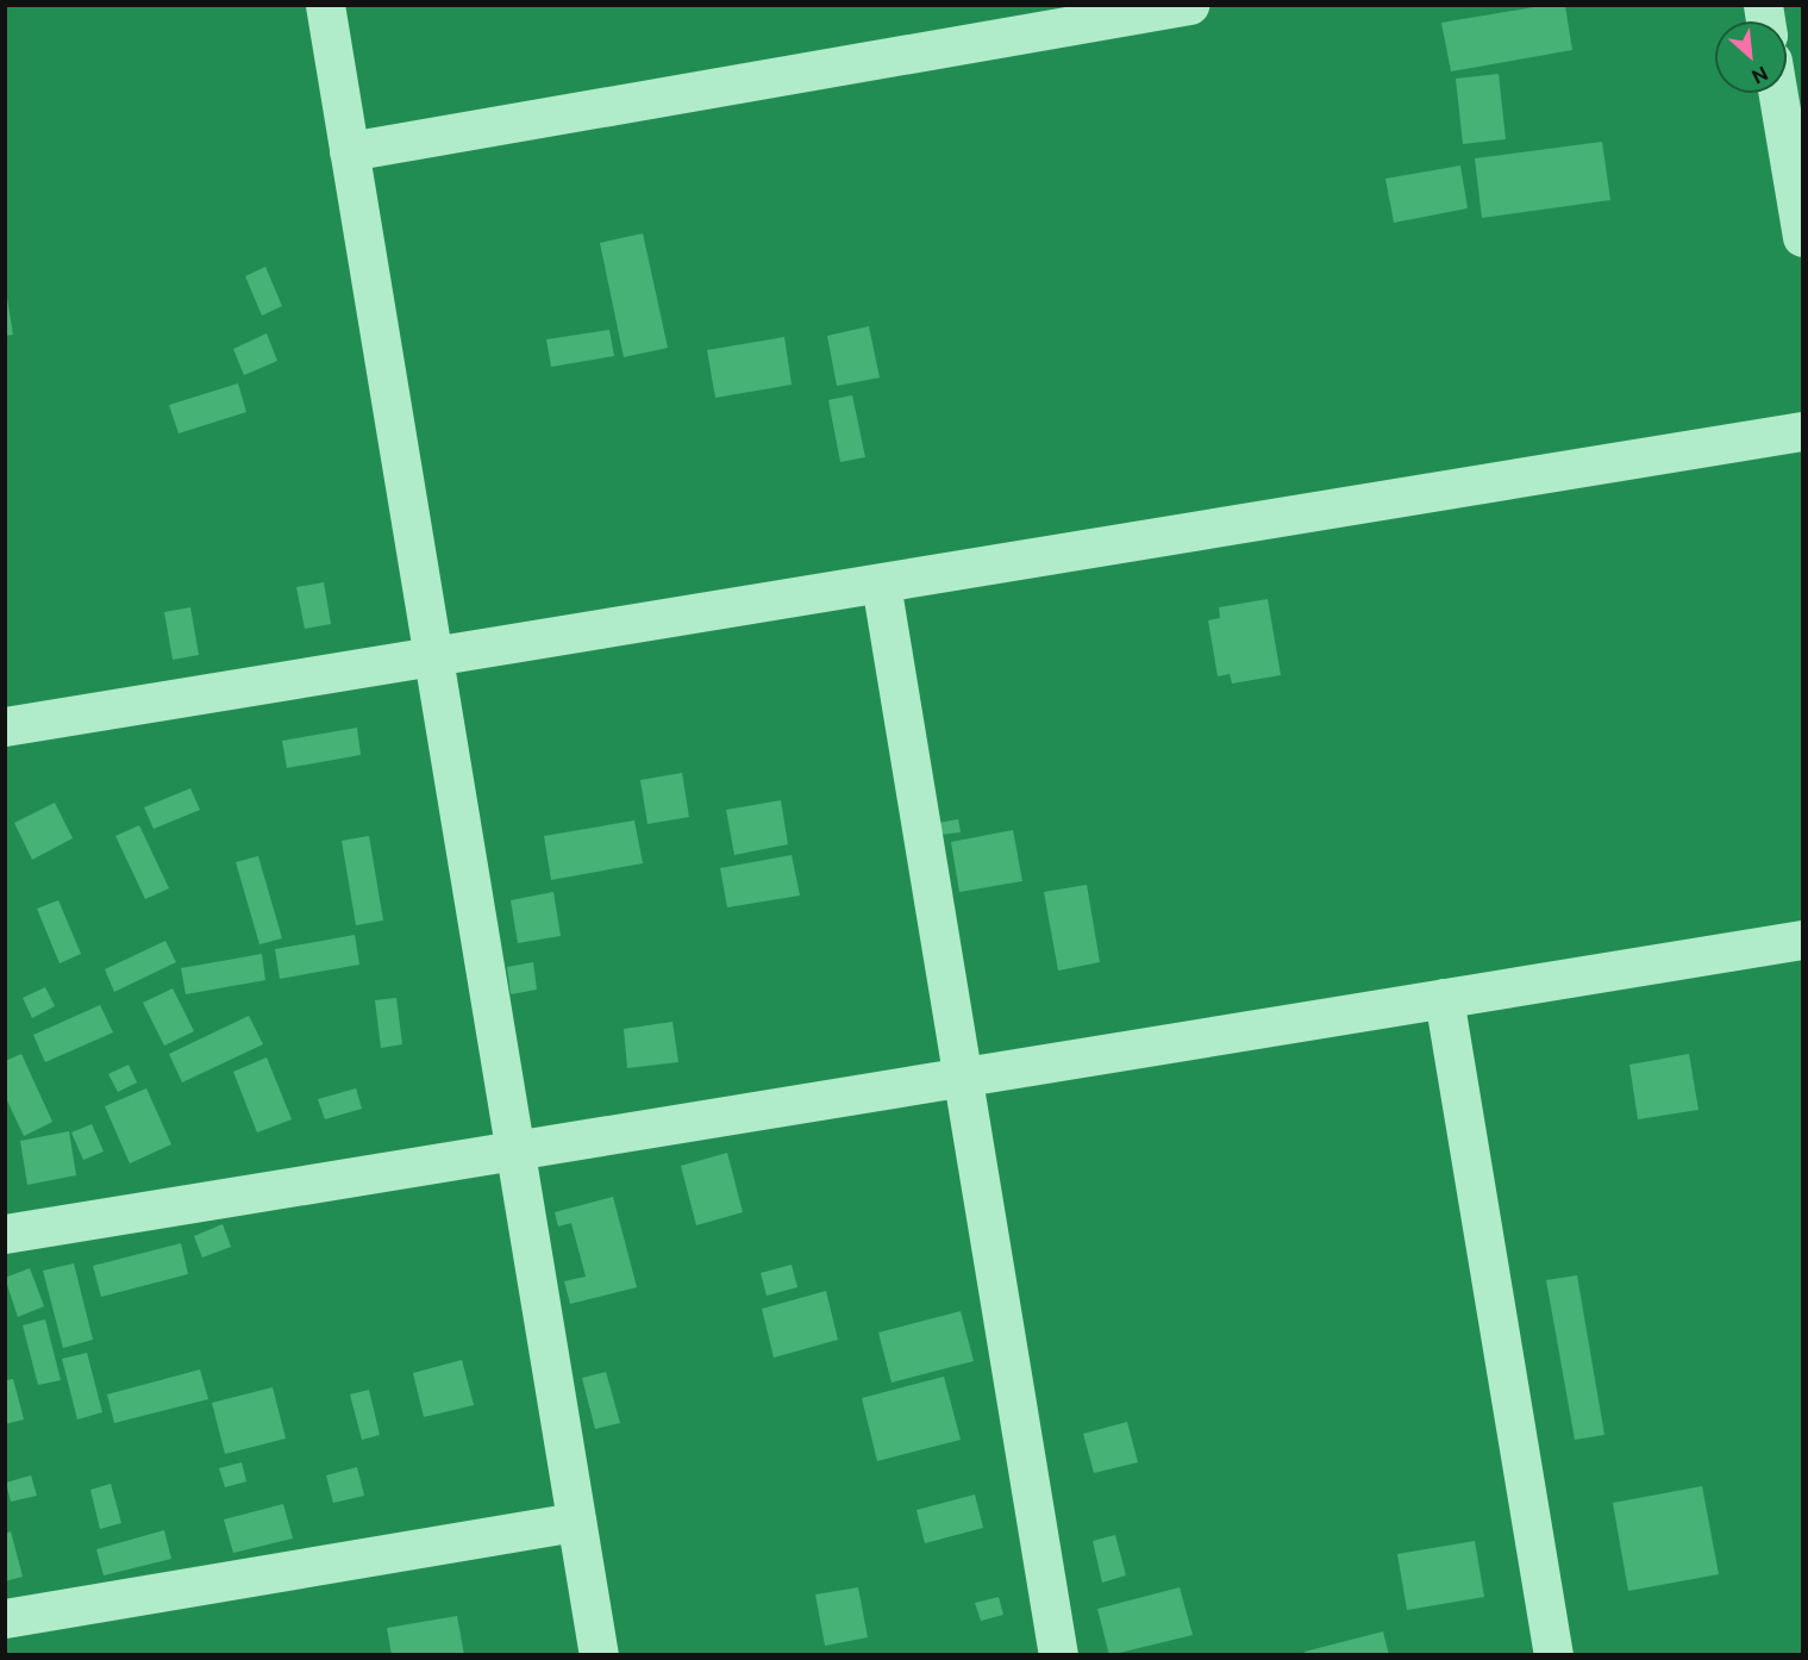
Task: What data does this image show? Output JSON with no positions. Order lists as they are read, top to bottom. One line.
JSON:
{"north":"bottom right"}
